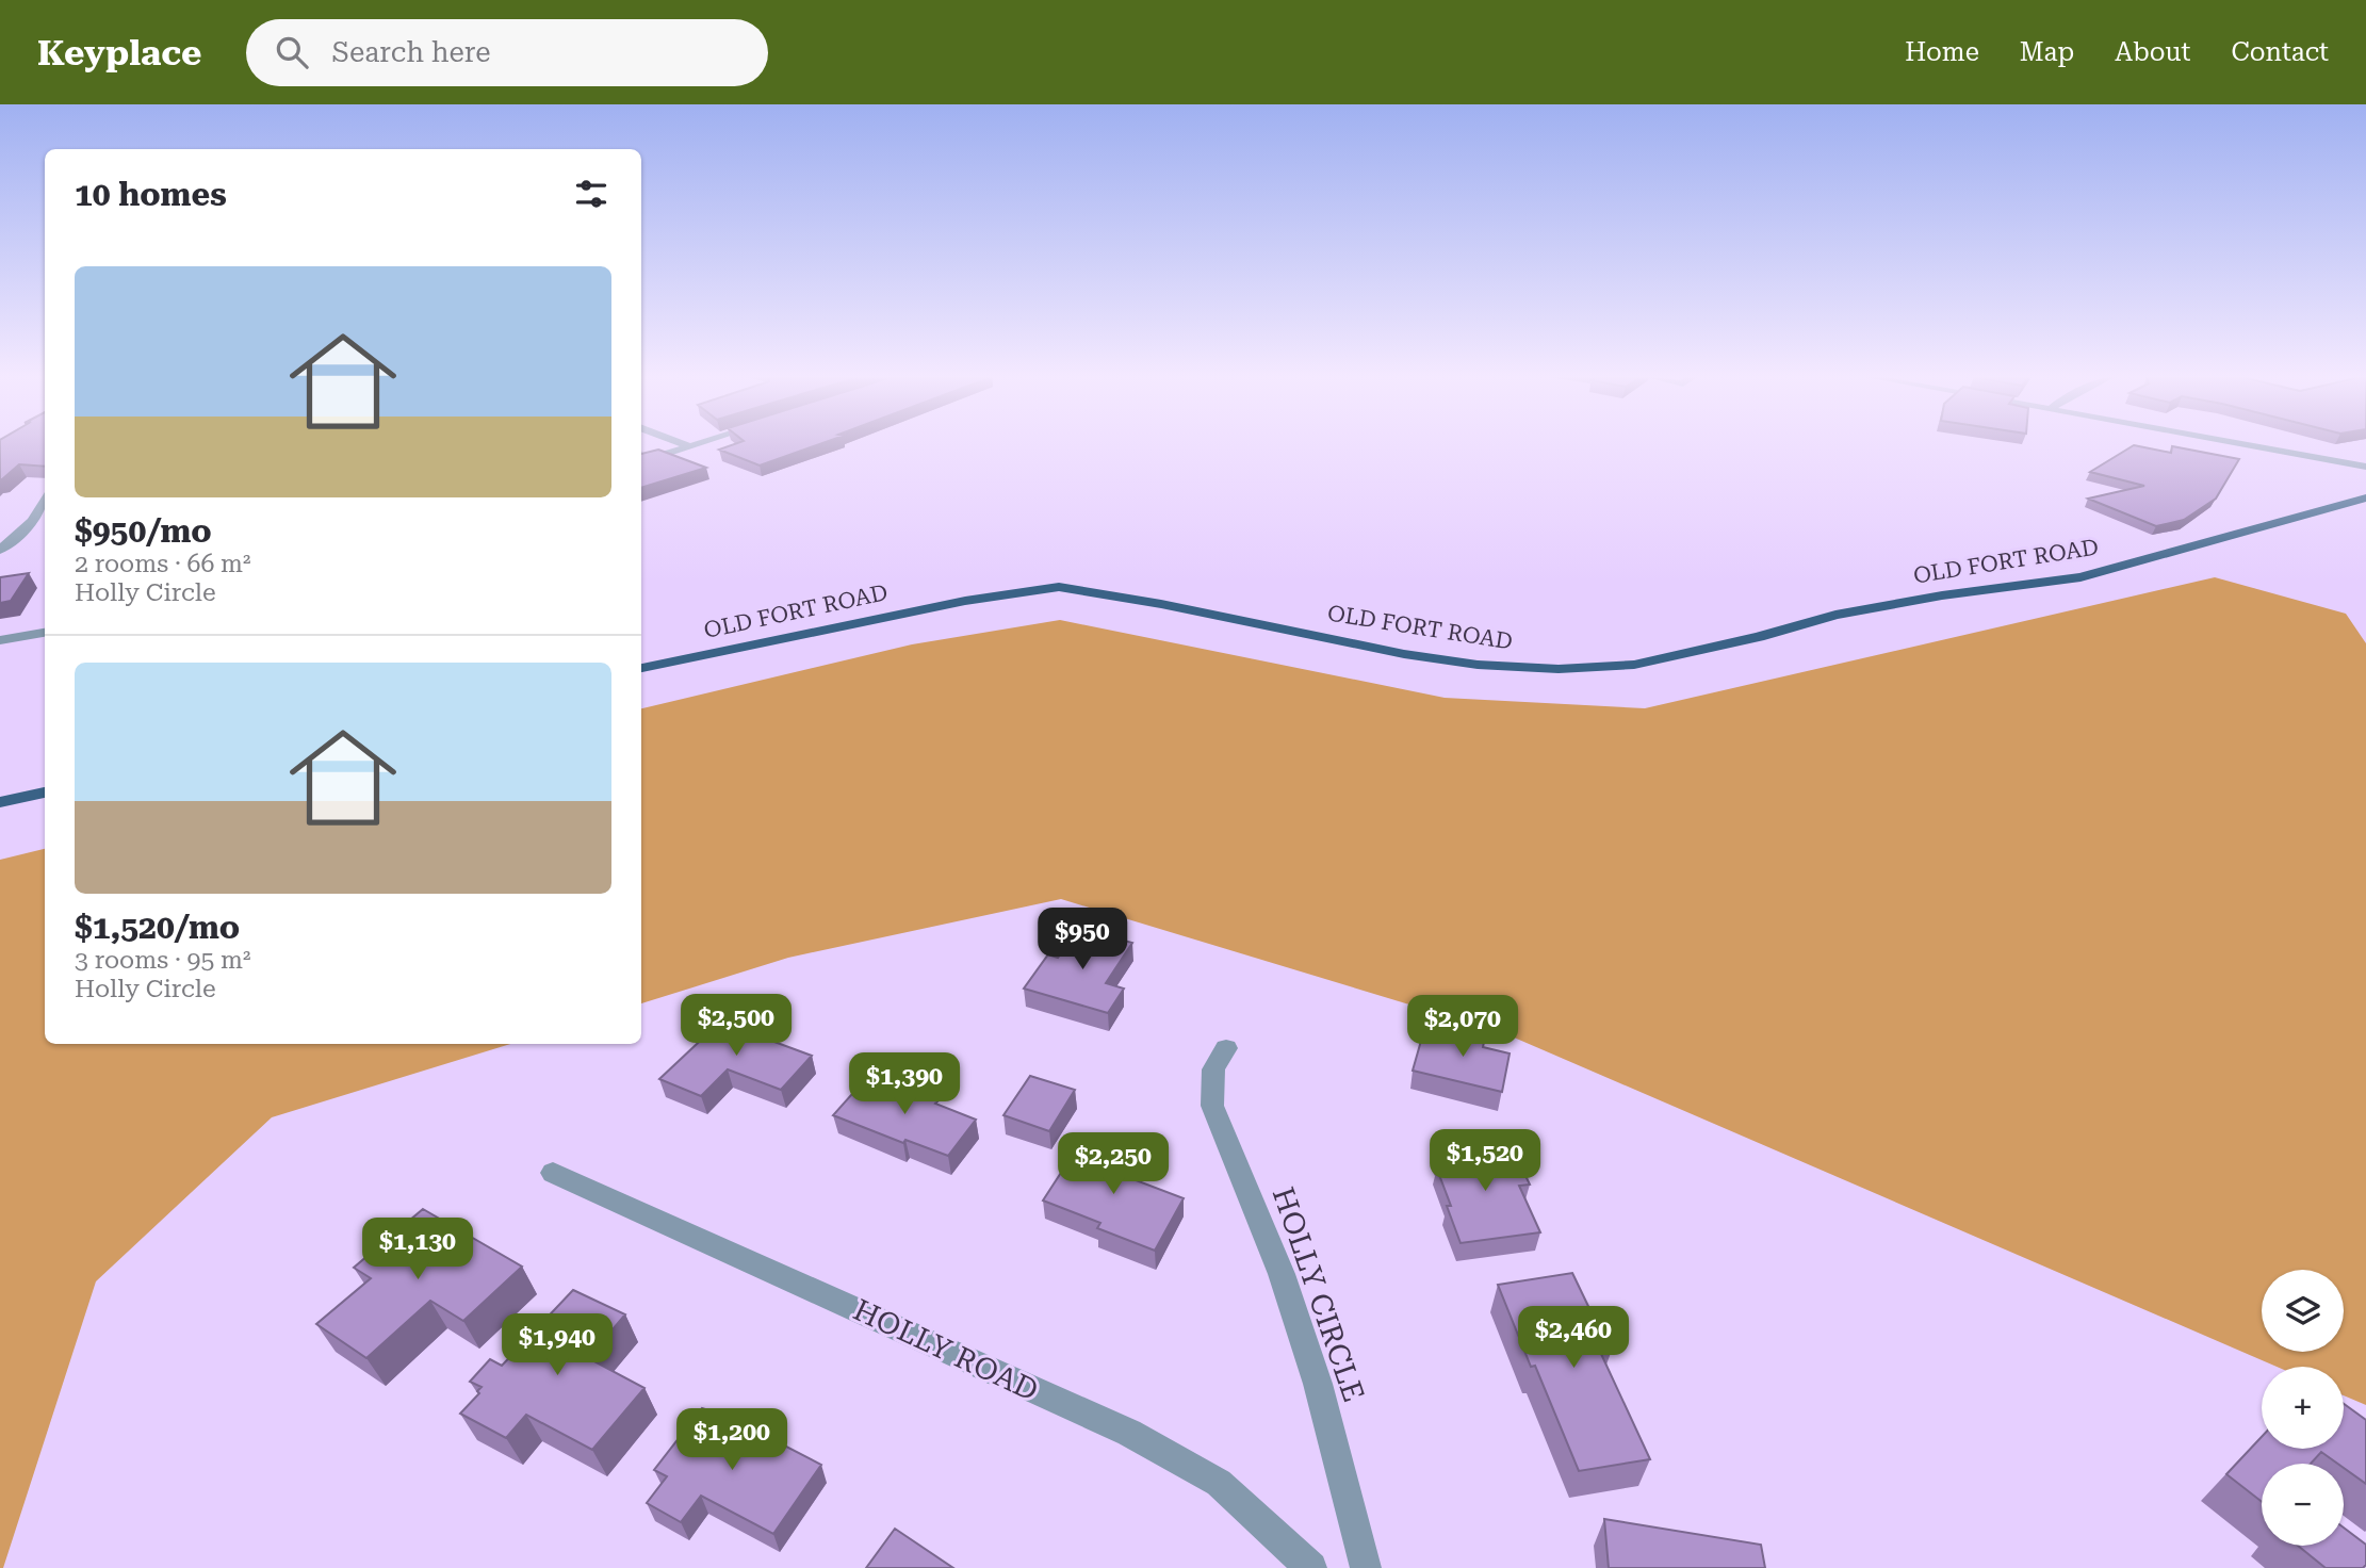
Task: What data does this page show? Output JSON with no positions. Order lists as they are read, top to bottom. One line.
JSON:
{"streets":{"main road":["OLD FORT ROAD"],"street":["HOLLY CIRCLE","HOLLY ROAD"]},"page":{"header":"Keyplace","search":"Search here","nav":["Home","Map","About","Contact"],"heading":"10 homes","list":[{"name":"$950/mo","note":"2 rooms · 66 m² · Holly Circle"},{"name":"$1,520/mo","note":"3 rooms · 95 m² · Holly Circle"}],"price":["$950","$2,500","$2,070","$1,390","$1,520","$2,250","$1,130","$2,460","$1,940","$1,200"],"map_buttons":["+","−"]}}
